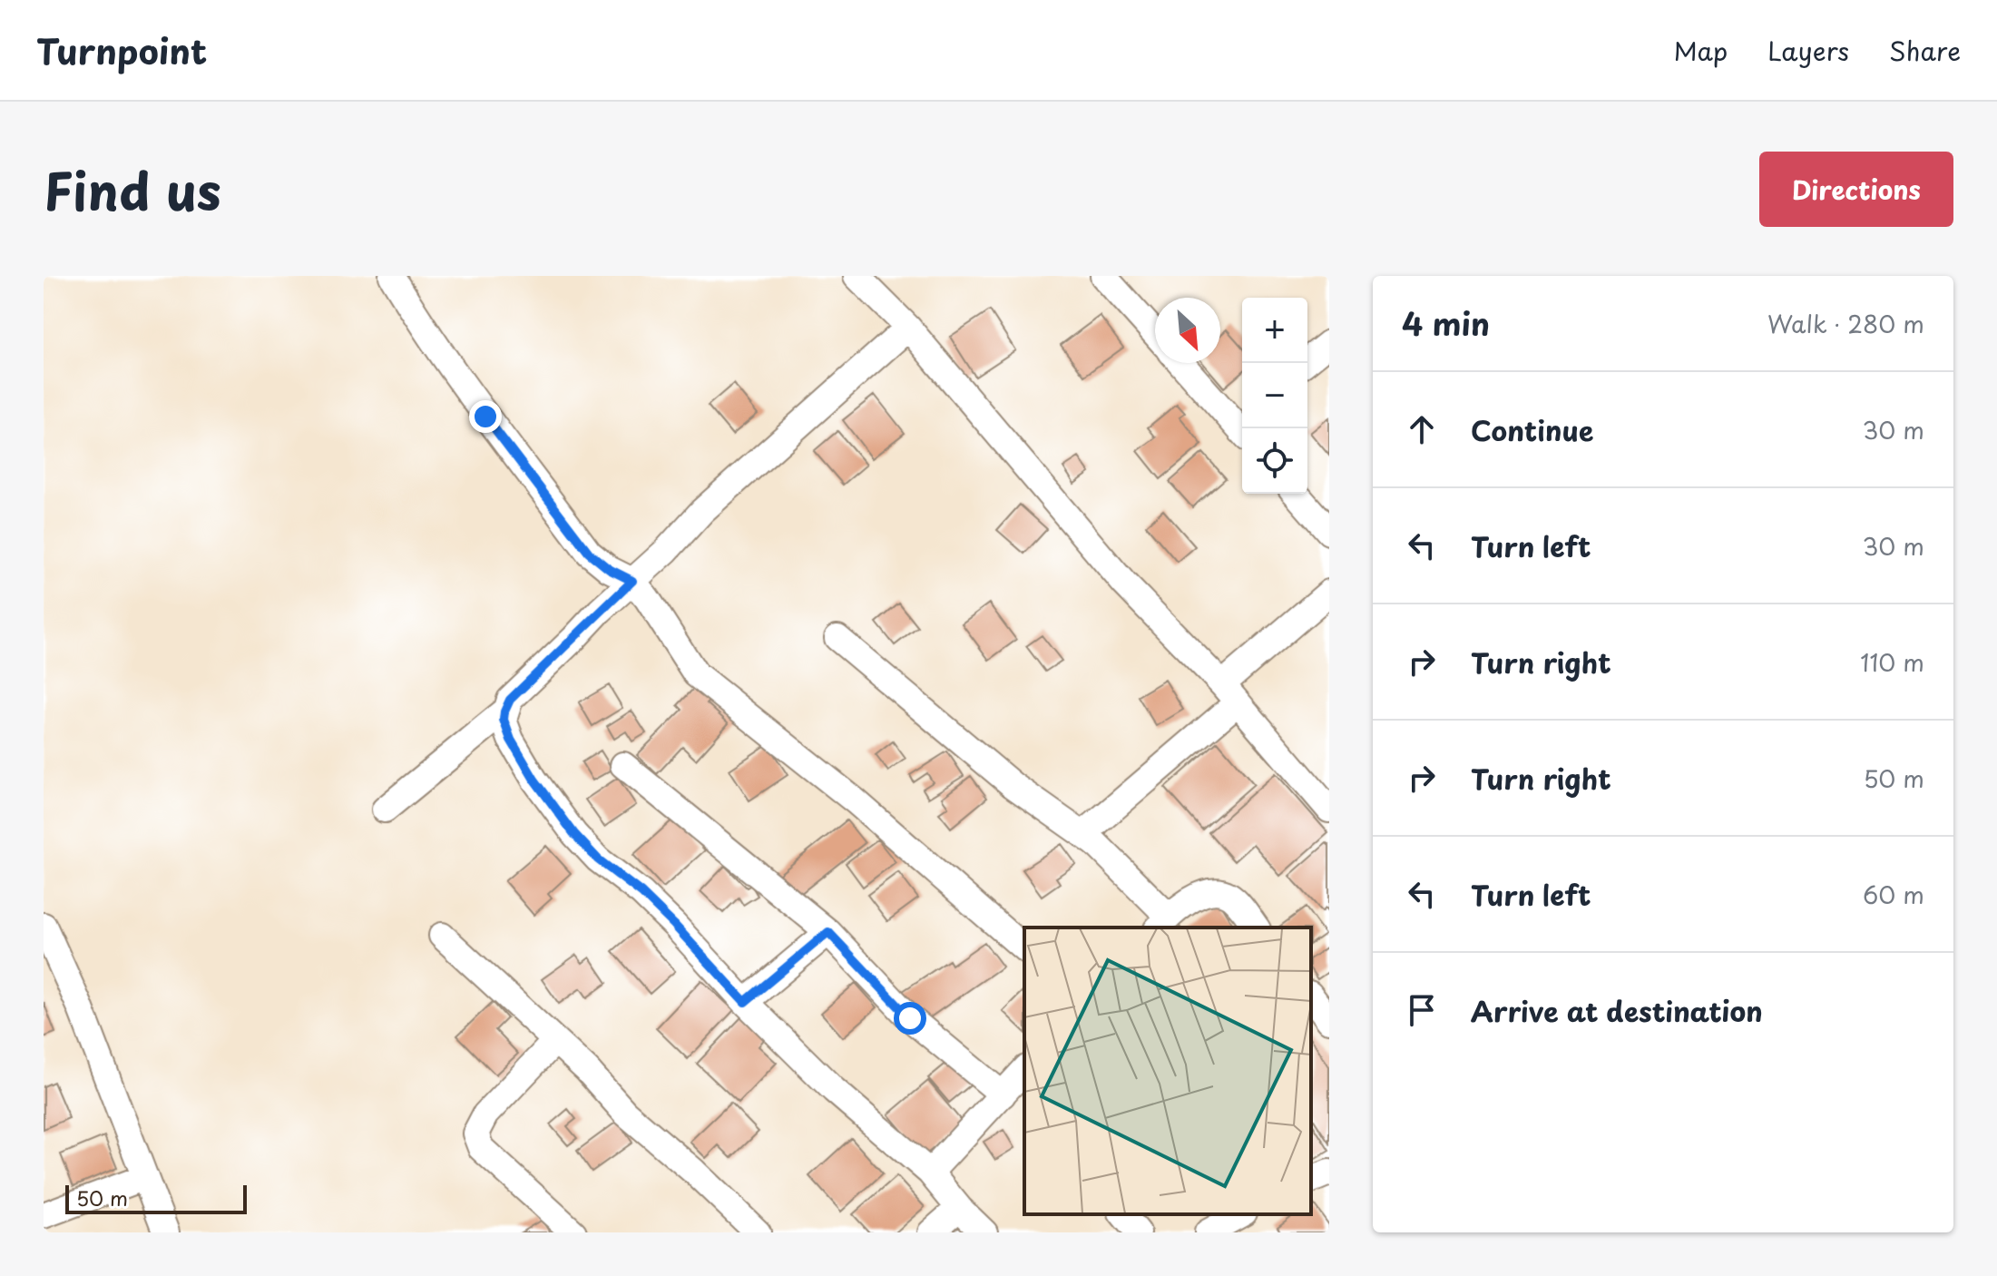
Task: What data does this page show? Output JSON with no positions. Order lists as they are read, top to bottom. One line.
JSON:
{"scale_bar":"50 m","north":"bottom right","page":{"header":"Turnpoint","nav":["Map","Layers","Share"],"title":"Find us","buttons":"Directions","heading":["4 min","Walk · 280 m"],"map_buttons":["+","−"],"list":[["Continue","30 m"],["Turn left","30 m"],["Turn right","110 m"],["Turn right","50 m"],["Turn left","60 m"],"Arrive at destination"],"scale":"50 m"}}
